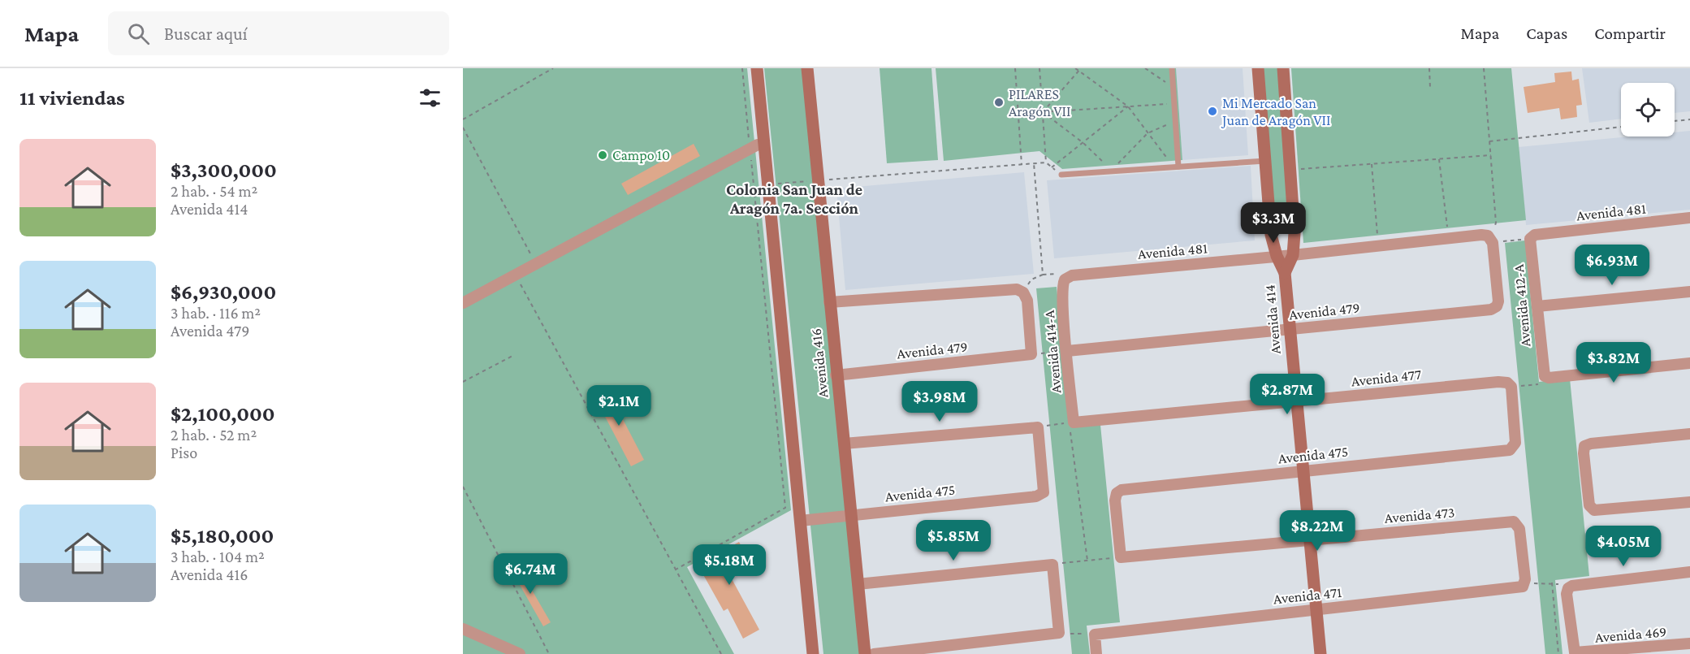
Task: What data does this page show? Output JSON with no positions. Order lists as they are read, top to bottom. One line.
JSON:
{"streets":{"street":["Avenida 481","Avenida 412-A","Avenida 479","Avenida 414","Avenida 414-A","Avenida 416","Avenida 477","Avenida 475","Avenida 473","Avenida 471","Avenida 469"]},"crossings":[["Avenida 481","Avenida 412-A"],["Avenida 481","Avenida 414"],["Avenida 481","Avenida 414-A"],["Avenida 412-A","Avenida 479"],["Avenida 479","Avenida 414"],["Avenida 479","Avenida 414-A"],["Avenida 479","Avenida 416"],["Avenida 414","Avenida 477"],["Avenida 414","Avenida 475"],["Avenida 414","Avenida 473"],["Avenida 414","Avenida 471"],["Avenida 414-A","Avenida 477"],["Avenida 416","Avenida 475"],["Avenida 477","Avenida 475"],["Avenida 475","Avenida 473"],["Avenida 473","Avenida 471"]],"districts":["Colonia San Juan de Aragón 7a. Sección"],"places":["PILARES Aragón VII","Mi Mercado San Juan de Aragón VII","Campo 10"],"page":{"header":"Mapa","search":"Buscar aquí","nav":["Mapa","Capas","Compartir"],"heading":"11 viviendas","list":[{"name":"$3,300,000","note":"2 hab. · 54 m² · Avenida 414"},{"name":"$6,930,000","note":"3 hab. · 116 m² · Avenida 479"},{"name":"$2,100,000","note":"2 hab. · 52 m² · Piso"},{"name":"$5,180,000","note":"3 hab. · 104 m² · Avenida 416"}],"price":["$3.3M","$6.93M","$3.82M","$2.87M","$3.98M","$2.1M","$8.22M","$5.85M","$4.05M","$5.18M","$6.74M"]}}
